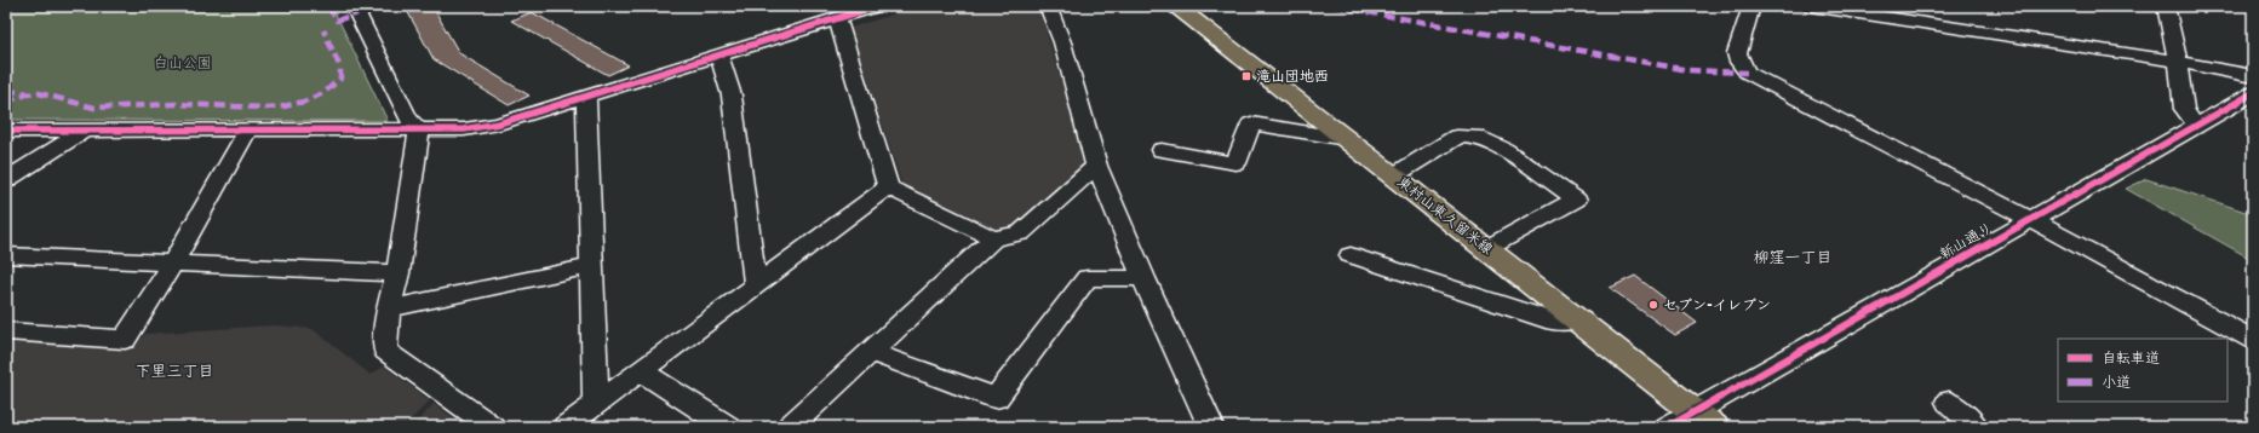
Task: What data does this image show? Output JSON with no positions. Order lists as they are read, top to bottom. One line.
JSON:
{"streets":{"main road":["東村山東久留米線"],"street":["新山通り"]},"crossings":[["東村山東久留米線","新山通り"]],"districts":["柳窪一丁目","下里三丁目"],"parks":["白山公園"],"places":{"transit":["滝山団地西"],"other":["セブン-イレブン"]},"legend":["自転車道","小道"]}
